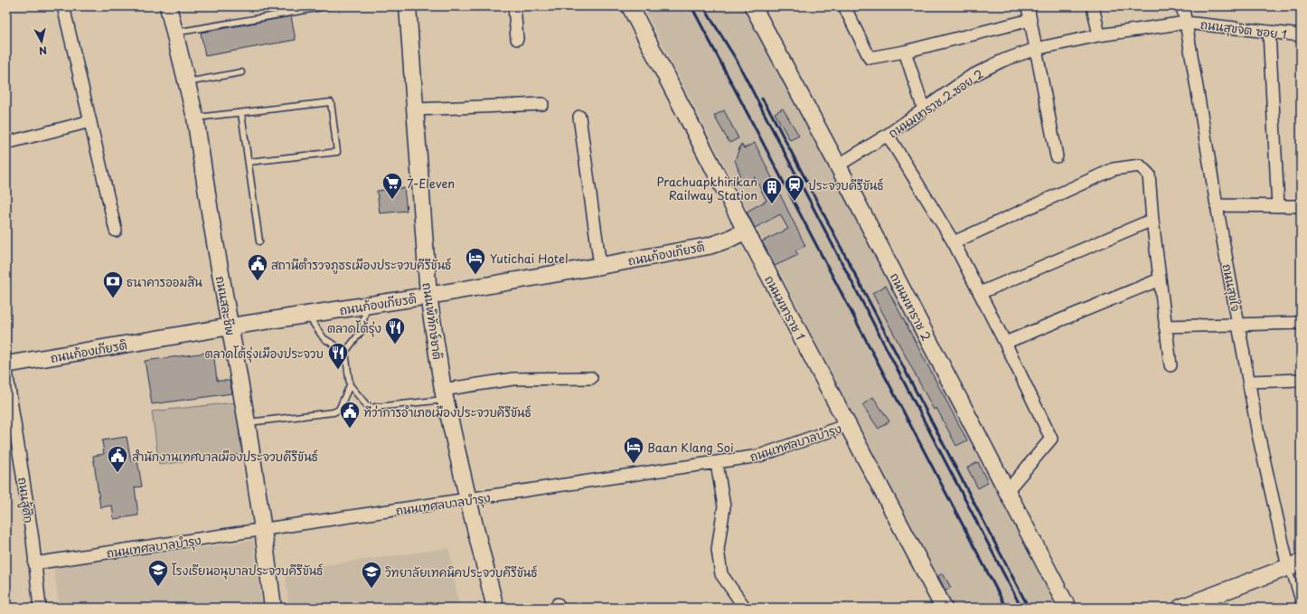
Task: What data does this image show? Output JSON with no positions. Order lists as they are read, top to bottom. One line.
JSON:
{"streets":{"street":["ถนนสุขจิต ซอย 1","ถนนมหาราช 2 ซอย 2","ถนนก้องเกียรติ","ถนนสุขใจ","ถนนสละชีพ","ถนนมหาราช 2","ถนนมหาราช 1","ถนนพิทักษ์ชาติ","ถนนเทศลบาลบำรุง","ถนนสู้ศึก"]},"crossings":[["ถนนสุขจิต ซอย 1","ถนนมหาราช 2 ซอย 2"],["ถนนสุขจิต ซอย 1","ถนนสุขใจ"],["ถนนมหาราช 2 ซอย 2","ถนนสุขใจ"],["ถนนมหาราช 2 ซอย 2","ถนนมหาราช 2"],["ถนนก้องเกียรติ","ถนนสละชีพ"],["ถนนก้องเกียรติ","ถนนมหาราช 1"],["ถนนก้องเกียรติ","ถนนพิทักษ์ชาติ"],["ถนนสละชีพ","ถนนเทศลบาลบำรุง"],["ถนนมหาราช 1","ถนนเทศลบาลบำรุง"],["ถนนพิทักษ์ชาติ","ถนนเทศลบาลบำรุง"],["ถนนเทศลบาลบำรุง","ถนนสู้ศึก"]],"places":{"supermarket":["7-Eleven"],"station":["ประจวบคีรีขันธ์"],"building":["Prachuapkhirikan Railway Station"],"hotel":["Yutichai Hotel","Baan Klang Soi"],"public building":["สถานีตำรวจภูธรเมืองประจวบคีรีขันธ์","ที่ว่าการอำเภอเมืองประจวบคีรีขันธ์","สำนักงานเทศบาลเมืองประจวบคีรีขันธ์"],"bank":["ธนาคารออมสิน"],"restaurant":["ตลาดโต้รุ่ง","ตลาดโต้รุ่งเมืองประจวบ"],"school or university":["โรงเรียนอนุบาลประจวบคีรีขันธ์","วิทยาลัยเทคนิคประจวบคีรีขันธ์"]},"north":"bottom"}
